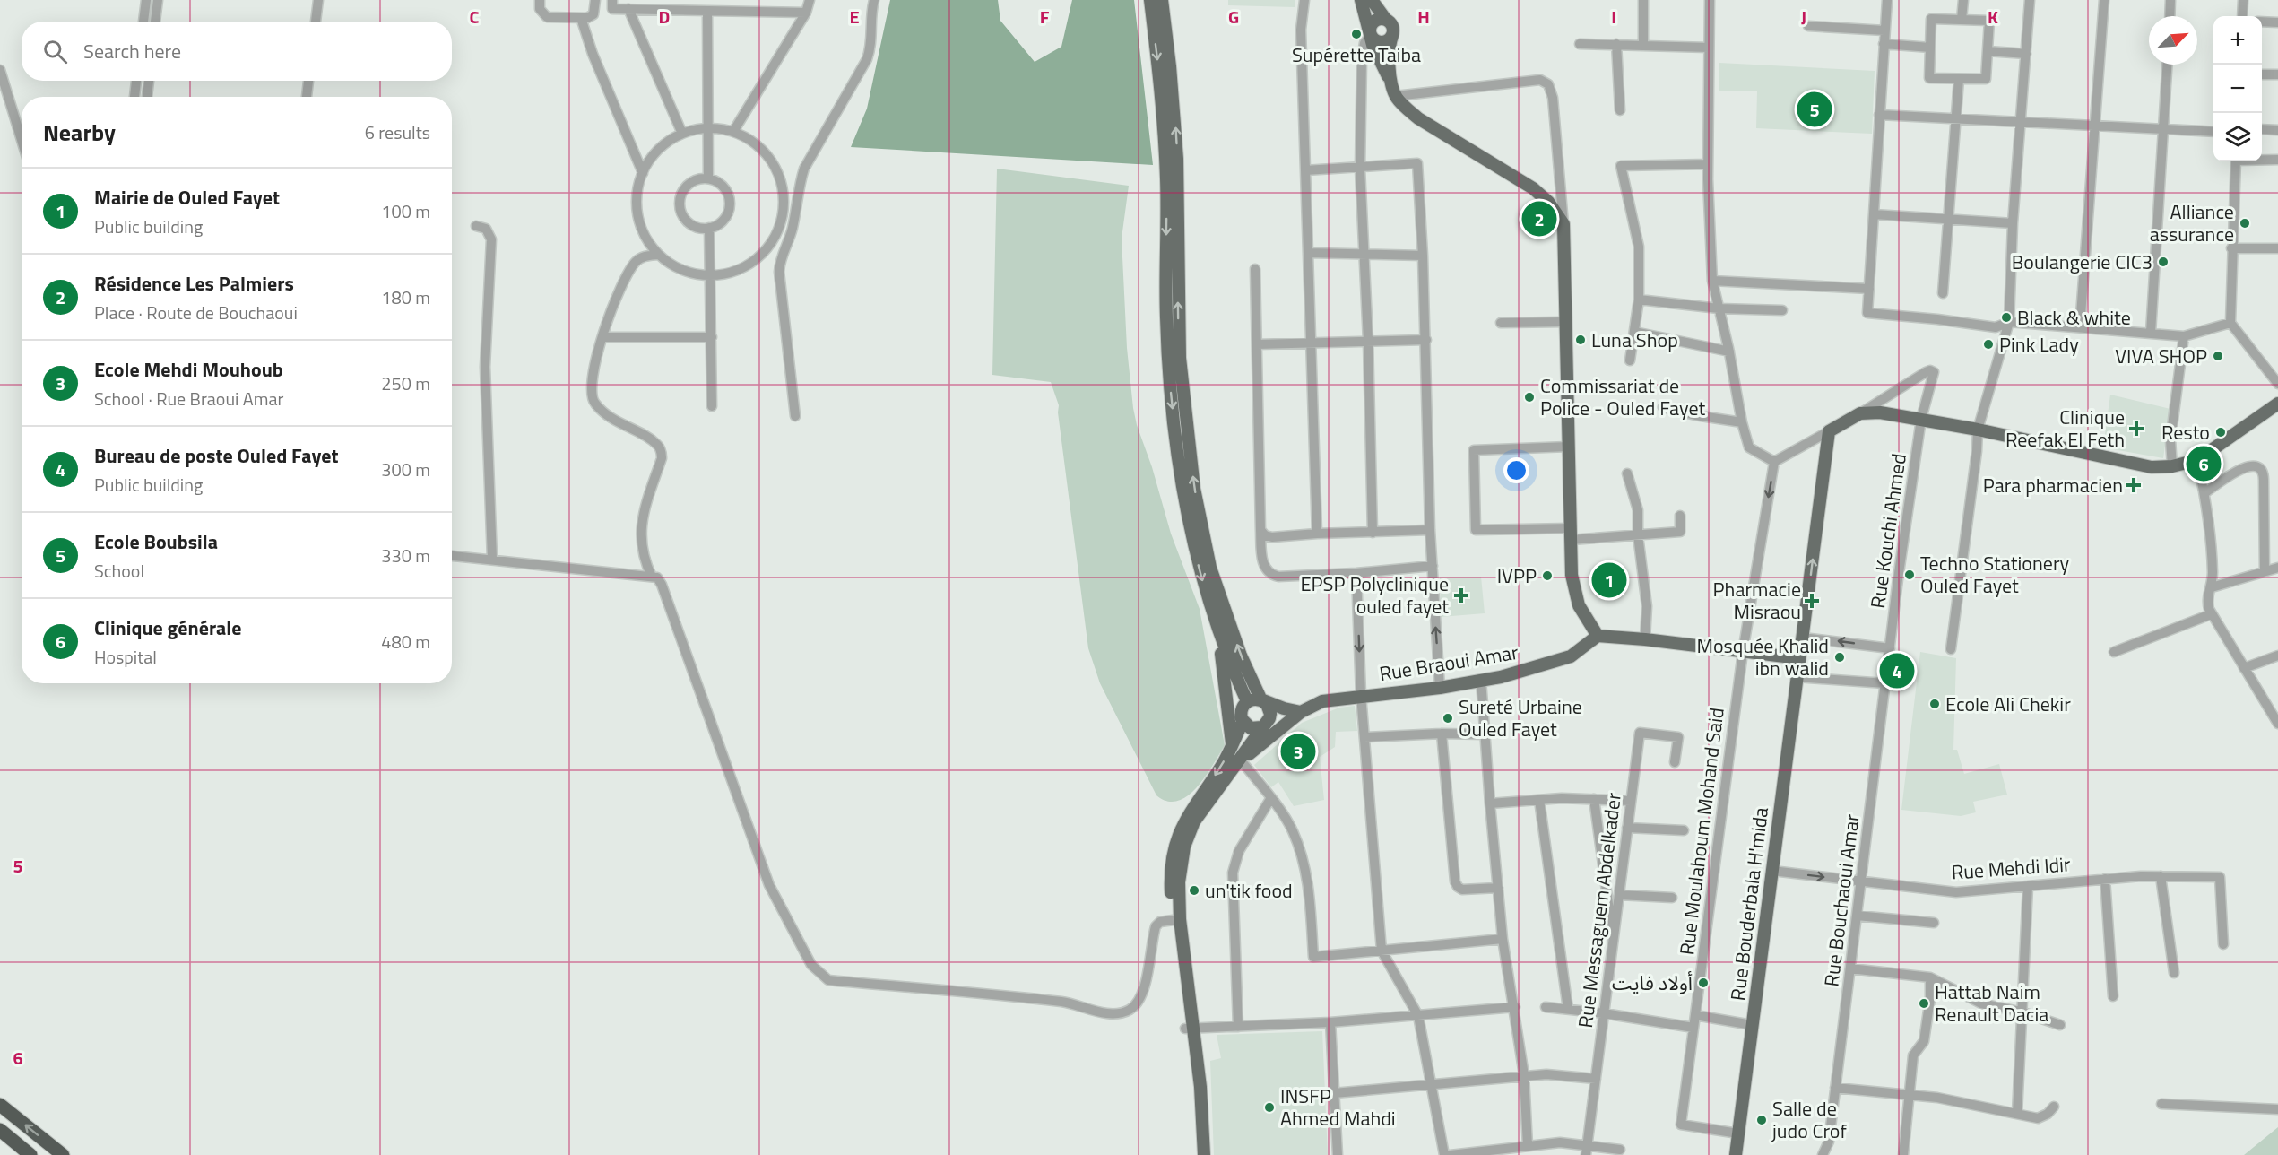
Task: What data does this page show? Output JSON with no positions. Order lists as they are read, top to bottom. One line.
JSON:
{"streets":{"main road":["Rue Braoui Amar","Rue Bouderbala H'mida"],"street":["Rue Kouchi Ahmed","Rue Moulahoum Mohand Said","Rue Mehdi Idir","Rue Bouchaoui Amar","Rue Messaguem Abdelkader"]},"crossings":[["Rue Kouchi Ahmed","Rue Bouchaoui Amar"],["Rue Moulahoum Mohand Said","Rue Bouderbala H'mida"],["Rue Mehdi Idir","Rue Bouchaoui Amar"],["Rue Mehdi Idir","Rue Bouderbala H'mida"]],"places":{"other":["Supérette Taiba","Alliance assurance","Boulangerie CIC3","Black & white","Luna Shop","Pink Lady","VIVA SHOP","Commissariat de Police - Ouled Fayet","Resto","Techno Stationery Ouled Fayet","IVPP","Mosquée Khalid ibn walid","Ecole Ali Chekir","Sureté Urbaine Ouled Fayet","un'tik food","أولاد فايت","Hattab Naim Renault Dacia","INSFP Ahmed Mahdi","Salle de judo Crof"],"health":["Clinique Reefak El Feth","Para pharmacien","EPSP Polyclinique ouled fayet","Pharmacie Misraou"]},"north":"top right","page":{"map_buttons":["+","−"],"search":"Search here","pins":["5","2","6","1","4","3"],"heading":["Nearby","6 results"],"list":[{"mark":"1","name":"Mairie de Ouled Fayet","note":"Public building","value":"100 m"},{"mark":"2","name":"Résidence Les Palmiers","note":"Place · Route de Bouchaoui","value":"180 m"},{"mark":"3","name":"Ecole Mehdi Mouhoub","note":"School · Rue Braoui Amar","value":"250 m"},{"mark":"4","name":"Bureau de poste Ouled Fayet","note":"Public building","value":"300 m"},{"mark":"5","name":"Ecole Boubsila","note":"School","value":"330 m"},{"mark":"6","name":"Clinique générale","note":"Hospital","value":"480 m"}]},"grid":{"columns":["C","D","E","F","G","H","I","J","K"],"rows":["5","6"]}}
